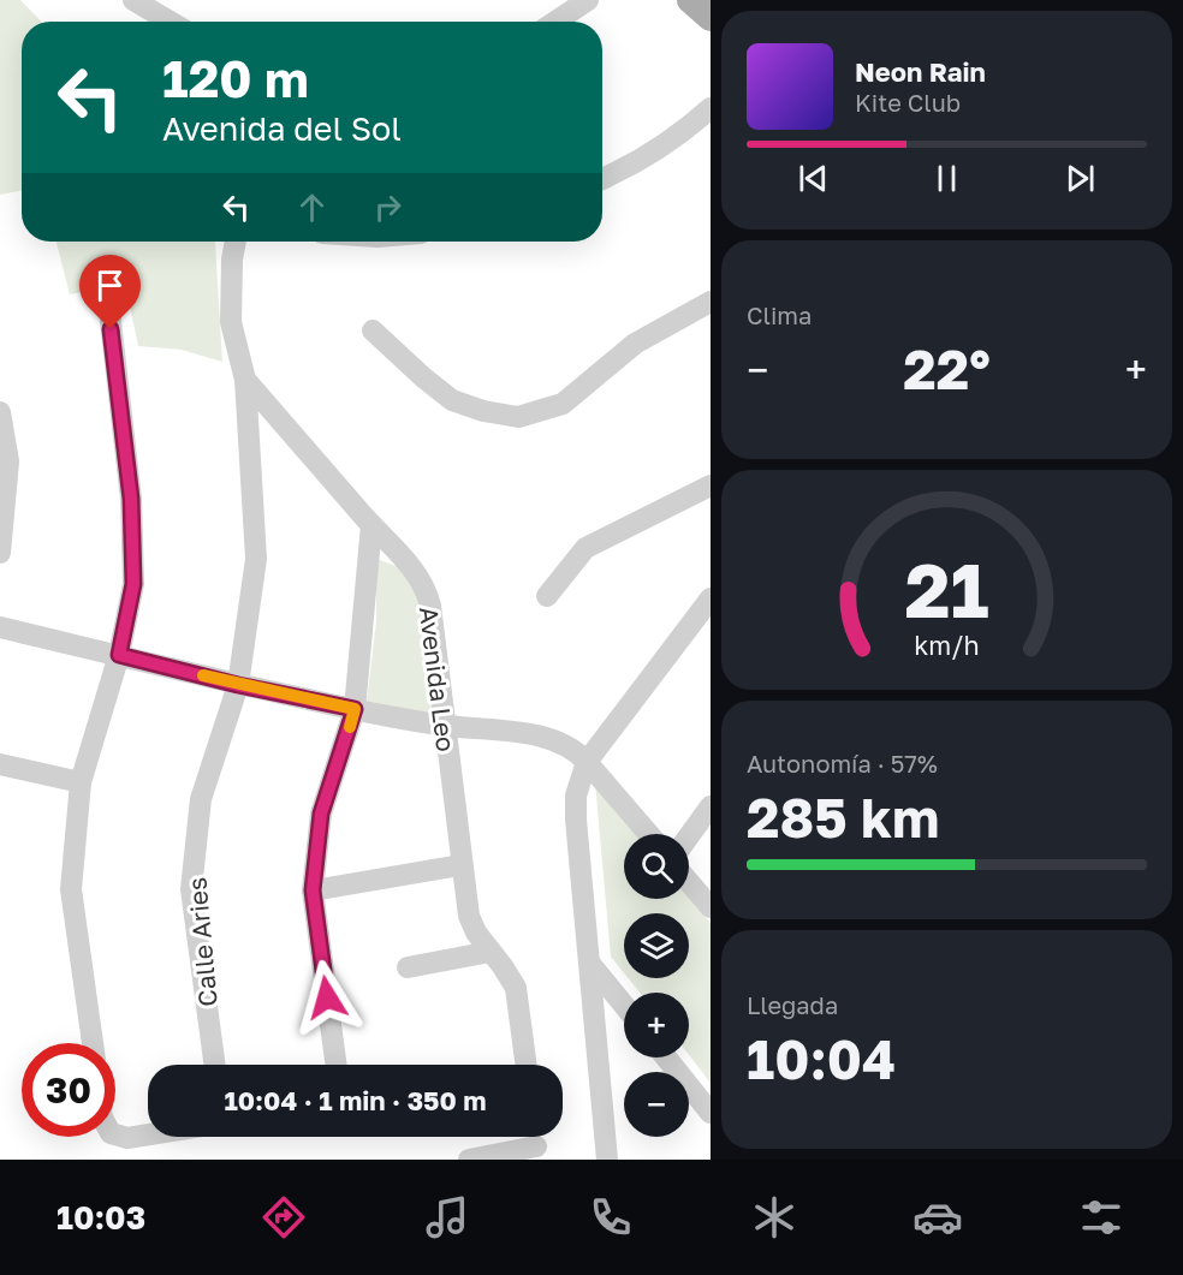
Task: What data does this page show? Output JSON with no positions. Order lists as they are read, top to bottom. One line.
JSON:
{"streets":{"street":["Avenida Leo","Calle Aries"]},"crossings":[["Avenida Leo","Calle Aries"]],"page":{"turn":["120 m","Avenida del Sol"],"song":["Neon Rain","Kite Club"],"tile":["Clima",["Autonomía · 57%","285 km"],["Llegada","10:04"]],"heat":["−","22°","+"],"map_buttons":["+","−"],"limit":"30","trip":"10:04 · 1 min · 350 m","tabs":"10:03","gauge":["21","km/h"]}}
